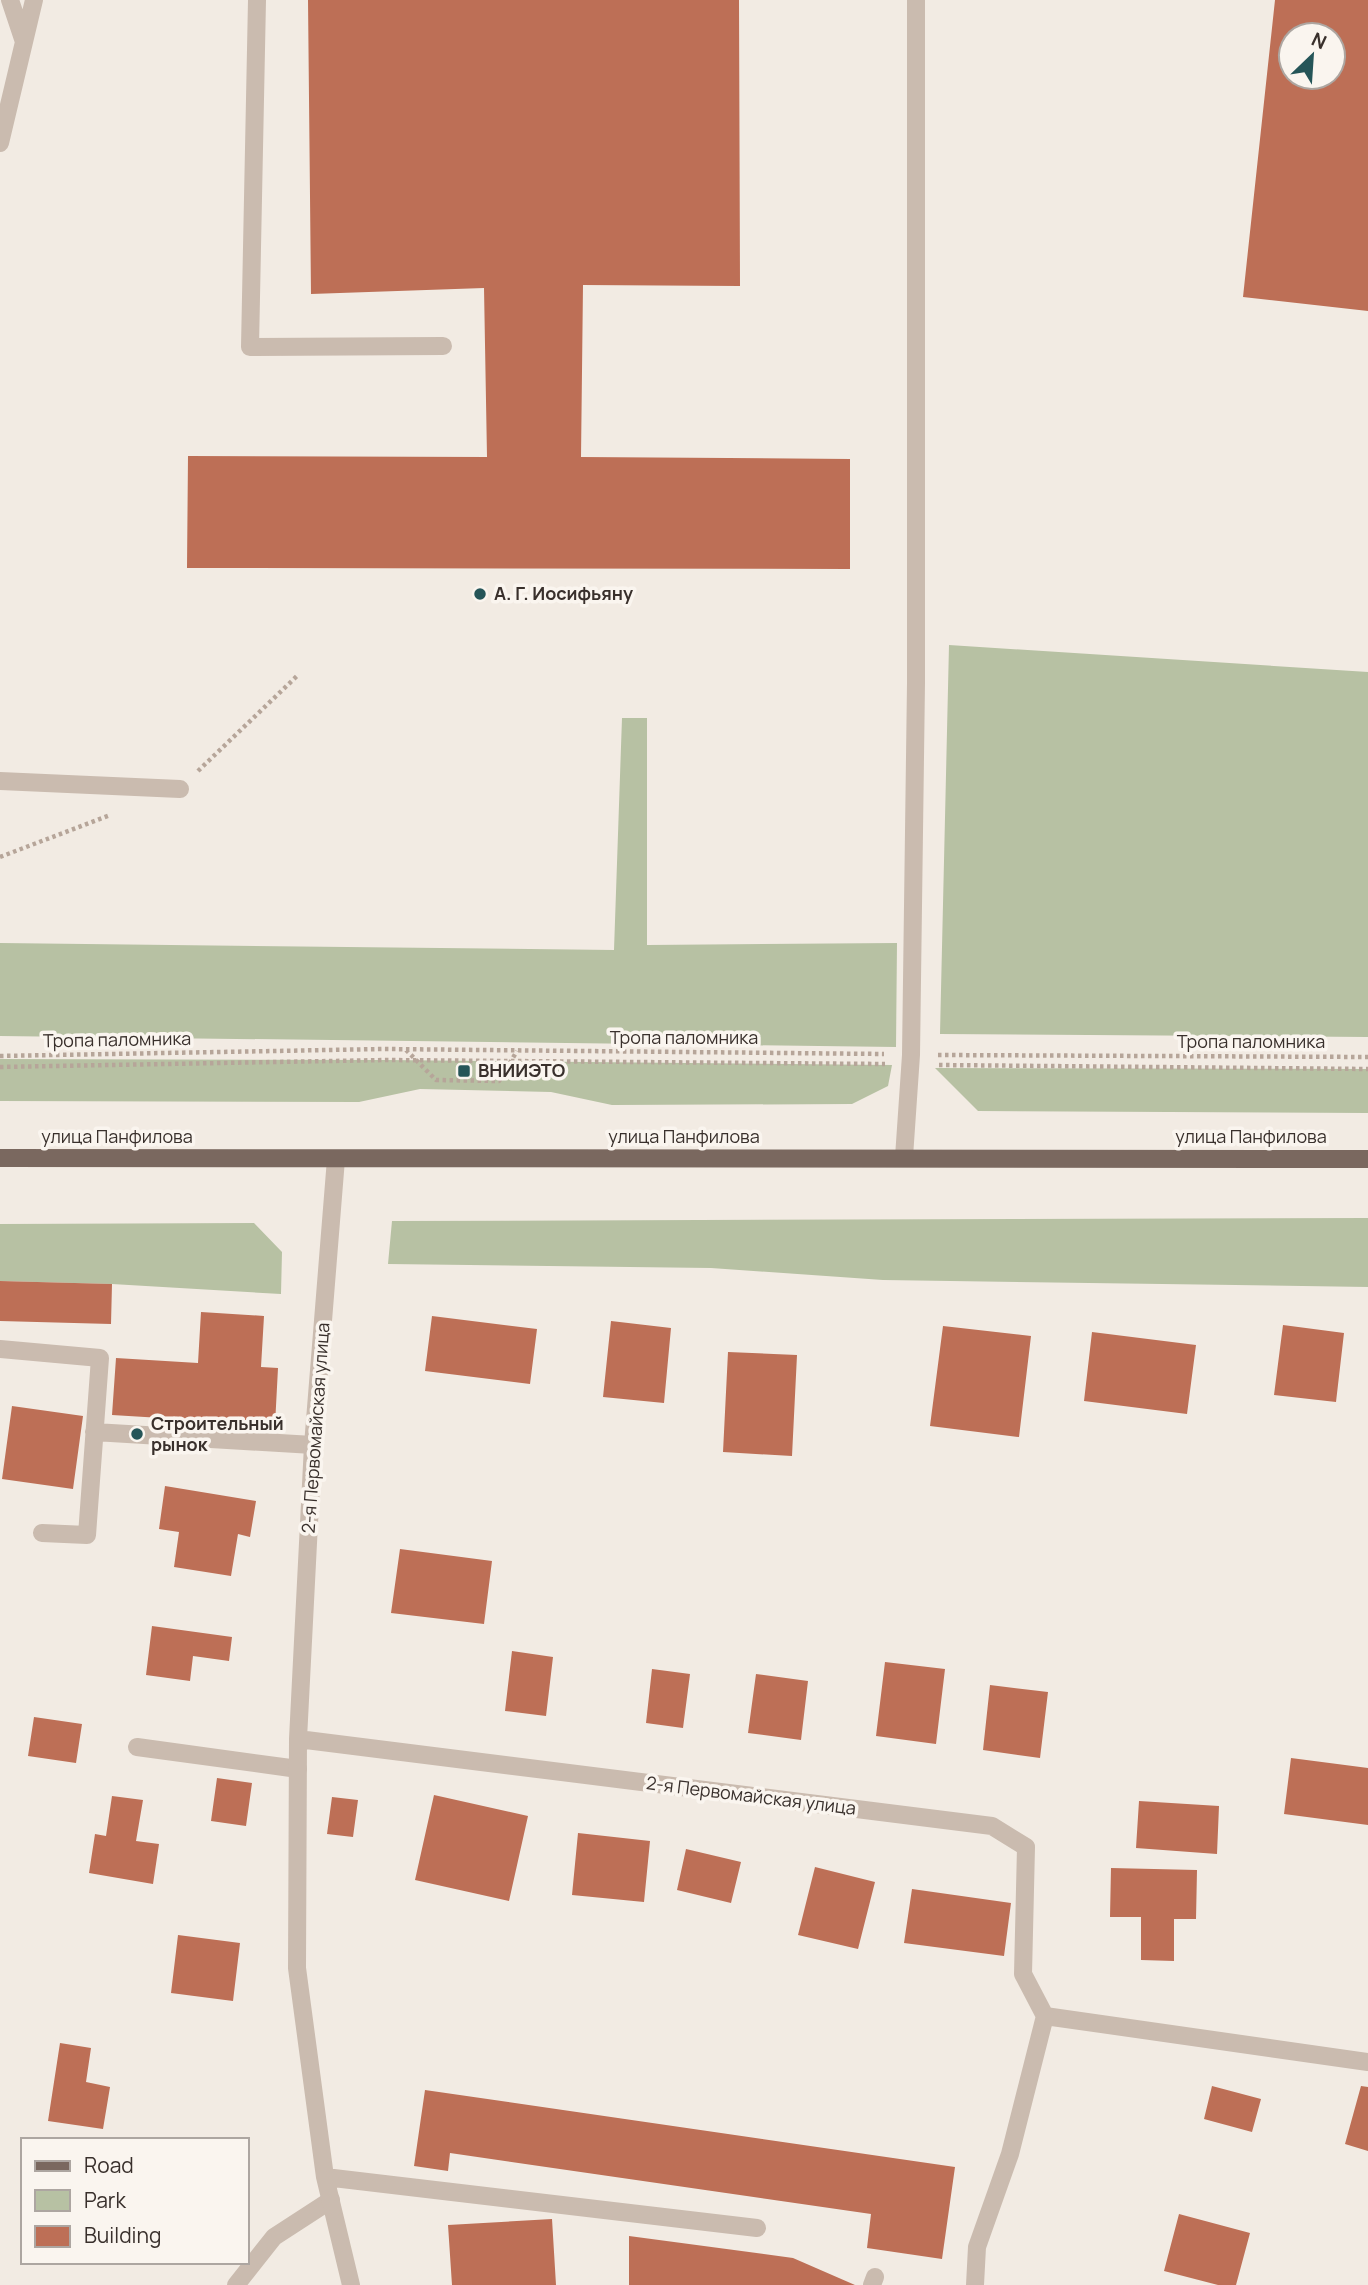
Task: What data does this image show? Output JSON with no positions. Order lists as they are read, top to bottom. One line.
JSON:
{"streets":{"main road":["улица Панфилова"],"street":["2-я Первомайская улица"],"path":["Тропа паломника"]},"crossings":[["улица Панфилова","2-я Первомайская улица"]],"places":{"other":["А. Г. Иосифьяну","Строительный рынок"],"transit":["ВНИИЭТО"]},"legend":["Road","Park","Building"],"north":"top right"}
